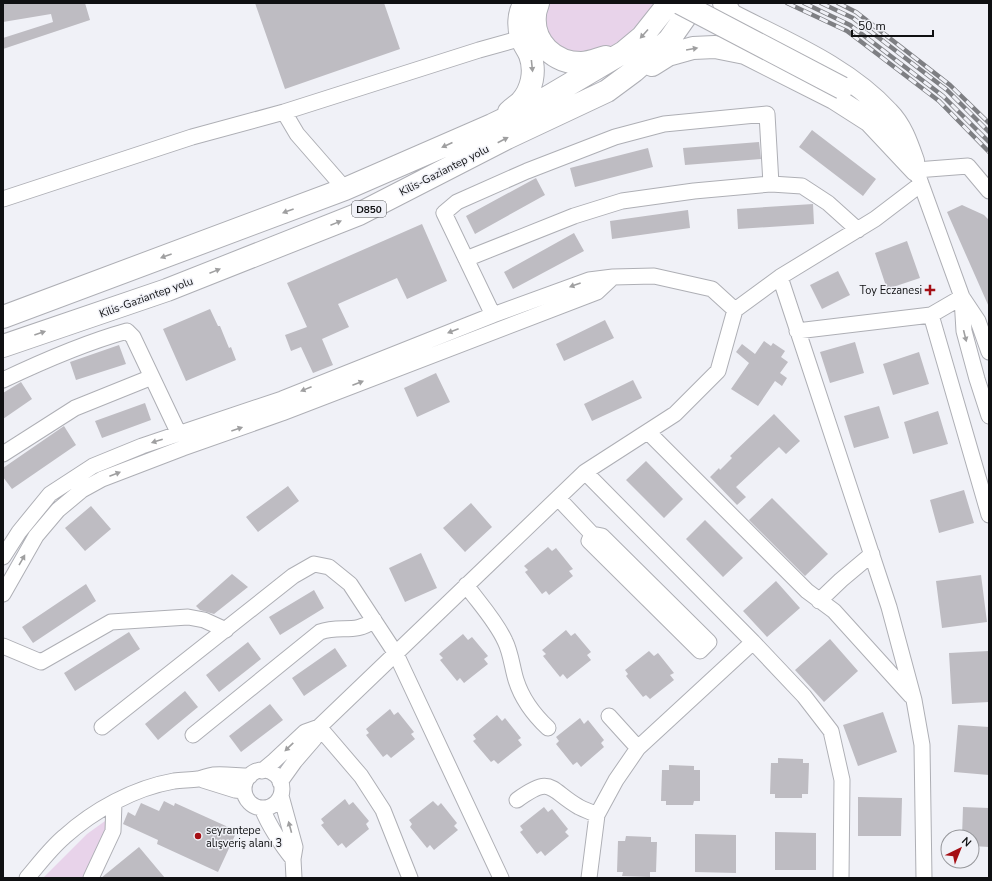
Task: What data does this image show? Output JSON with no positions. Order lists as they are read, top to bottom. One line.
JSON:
{"streets":{"highway":["Kilis-Gaziantep yolu","D850"]},"places":{"health":["Toy Eczanesi"],"other":["seyrantepe alışveriş alanı 3"]},"scale_bar":"50 m","north":"top right"}
